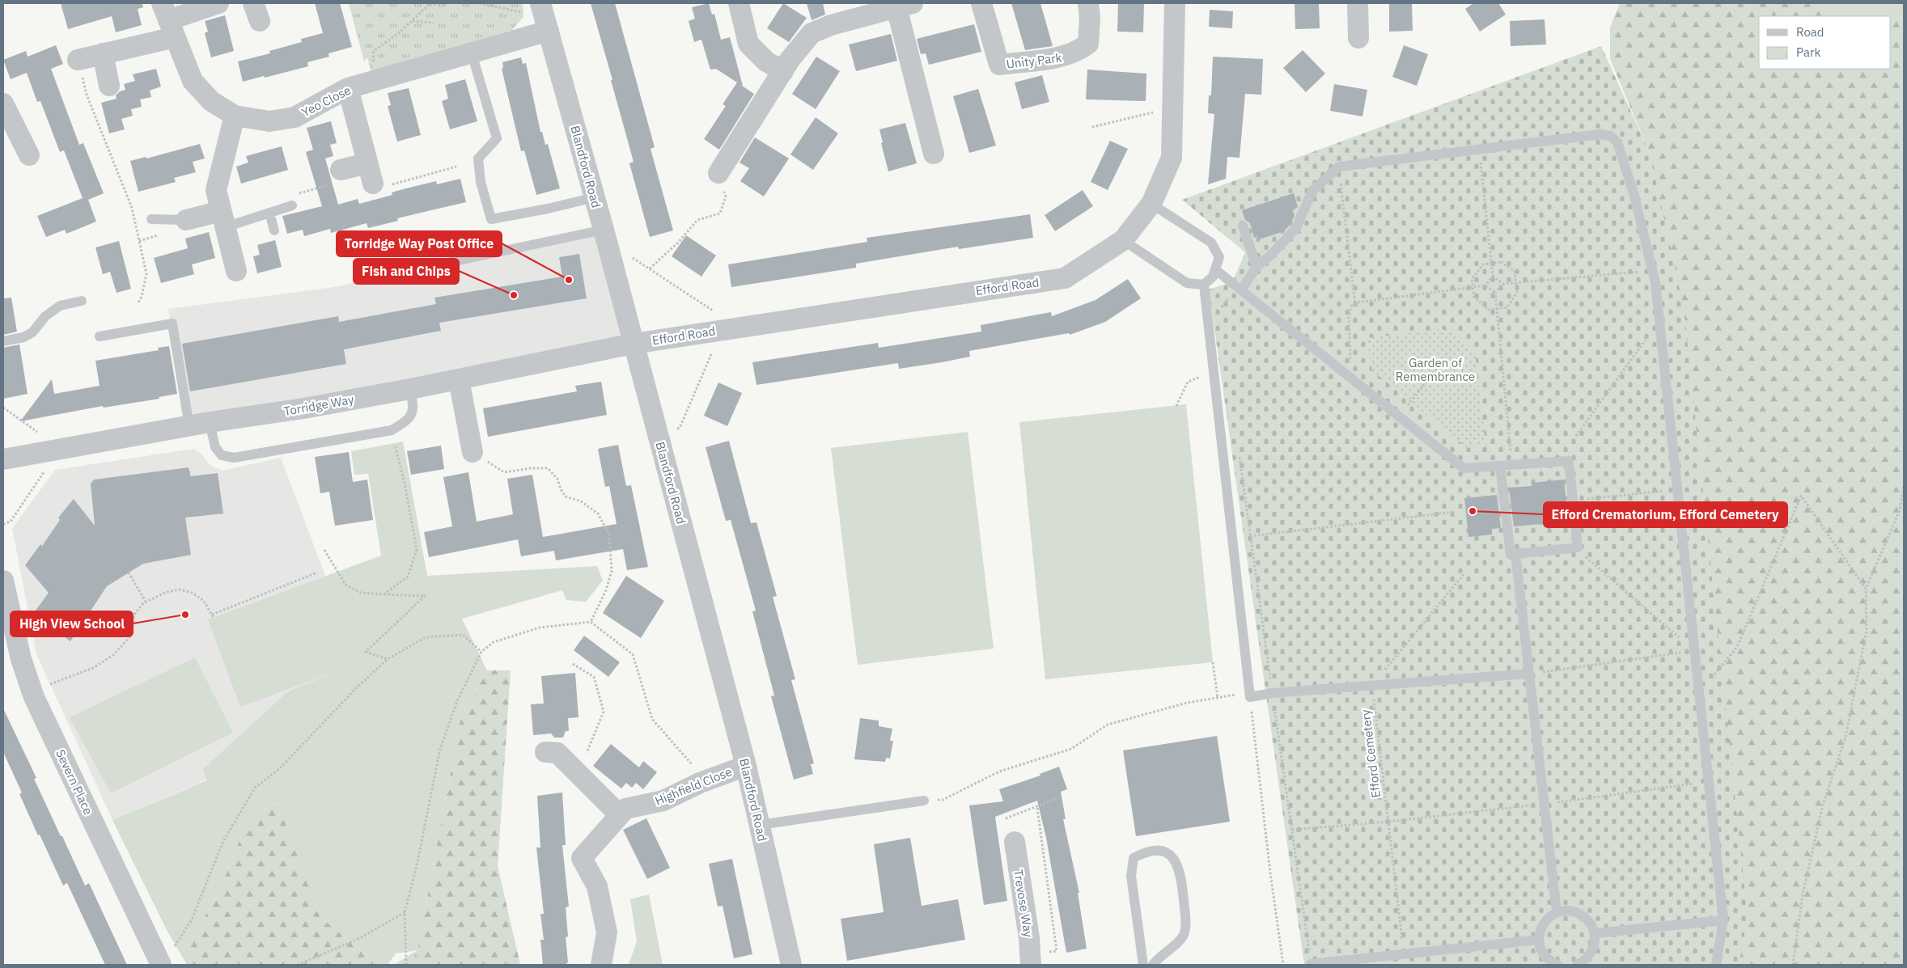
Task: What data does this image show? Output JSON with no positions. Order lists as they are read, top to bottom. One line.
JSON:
{"streets":{"street":["Unity Park","Yeo Close","Blandford Road","Efford Road","Torridge Way","Severn Place","Highfield Close","Trevose Way"],"path":["Efford Cemetery"]},"crossings":[["Yeo Close","Blandford Road"],["Blandford Road","Efford Road"],["Blandford Road","Torridge Way"],["Blandford Road","Highfield Close"],["Efford Road","Torridge Way"]],"parks":["Garden of Remembrance"],"places":["Torridge Way Post Office","Fish and Chips","Efford Crematorium, Efford Cemetery","High View School"],"legend":["Road","Park"]}
